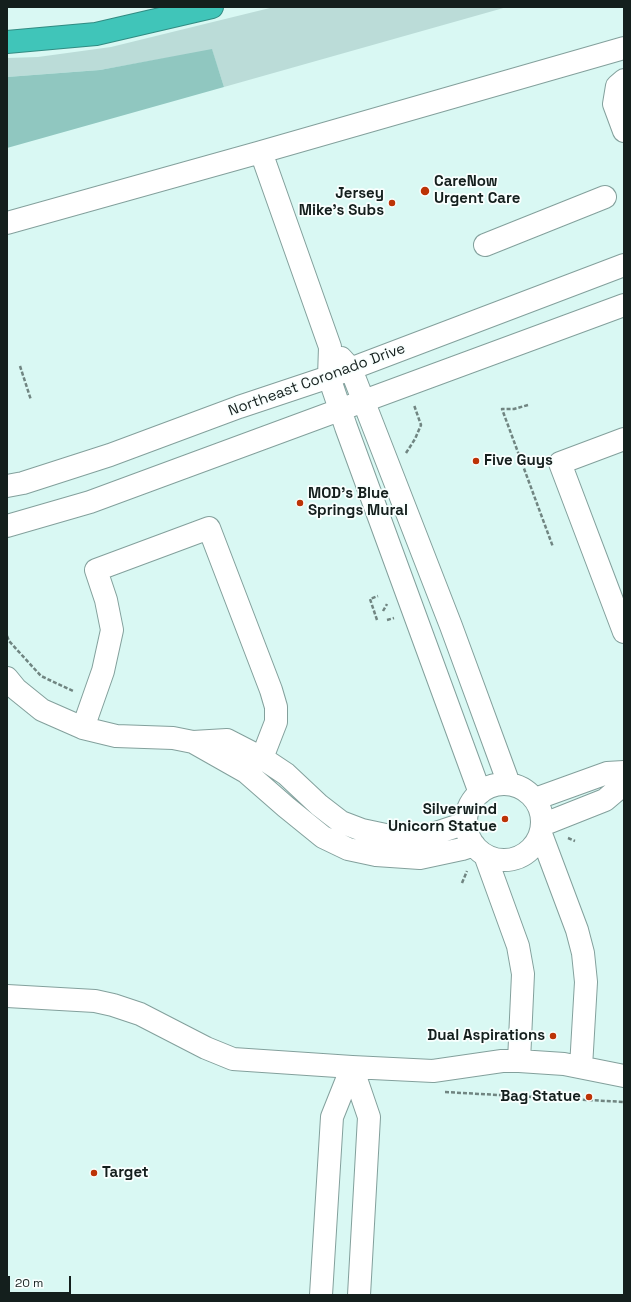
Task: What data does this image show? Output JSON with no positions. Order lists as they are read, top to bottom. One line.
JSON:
{"streets":{"street":["Northeast Coronado Drive"]},"places":["CareNow Urgent Care","Jersey Mike's Subs","Five Guys","MOD's Blue Springs Mural","Silverwind Unicorn Statue","Dual Aspirations","Bag Statue","Target"],"scale_bar":"20 m"}
